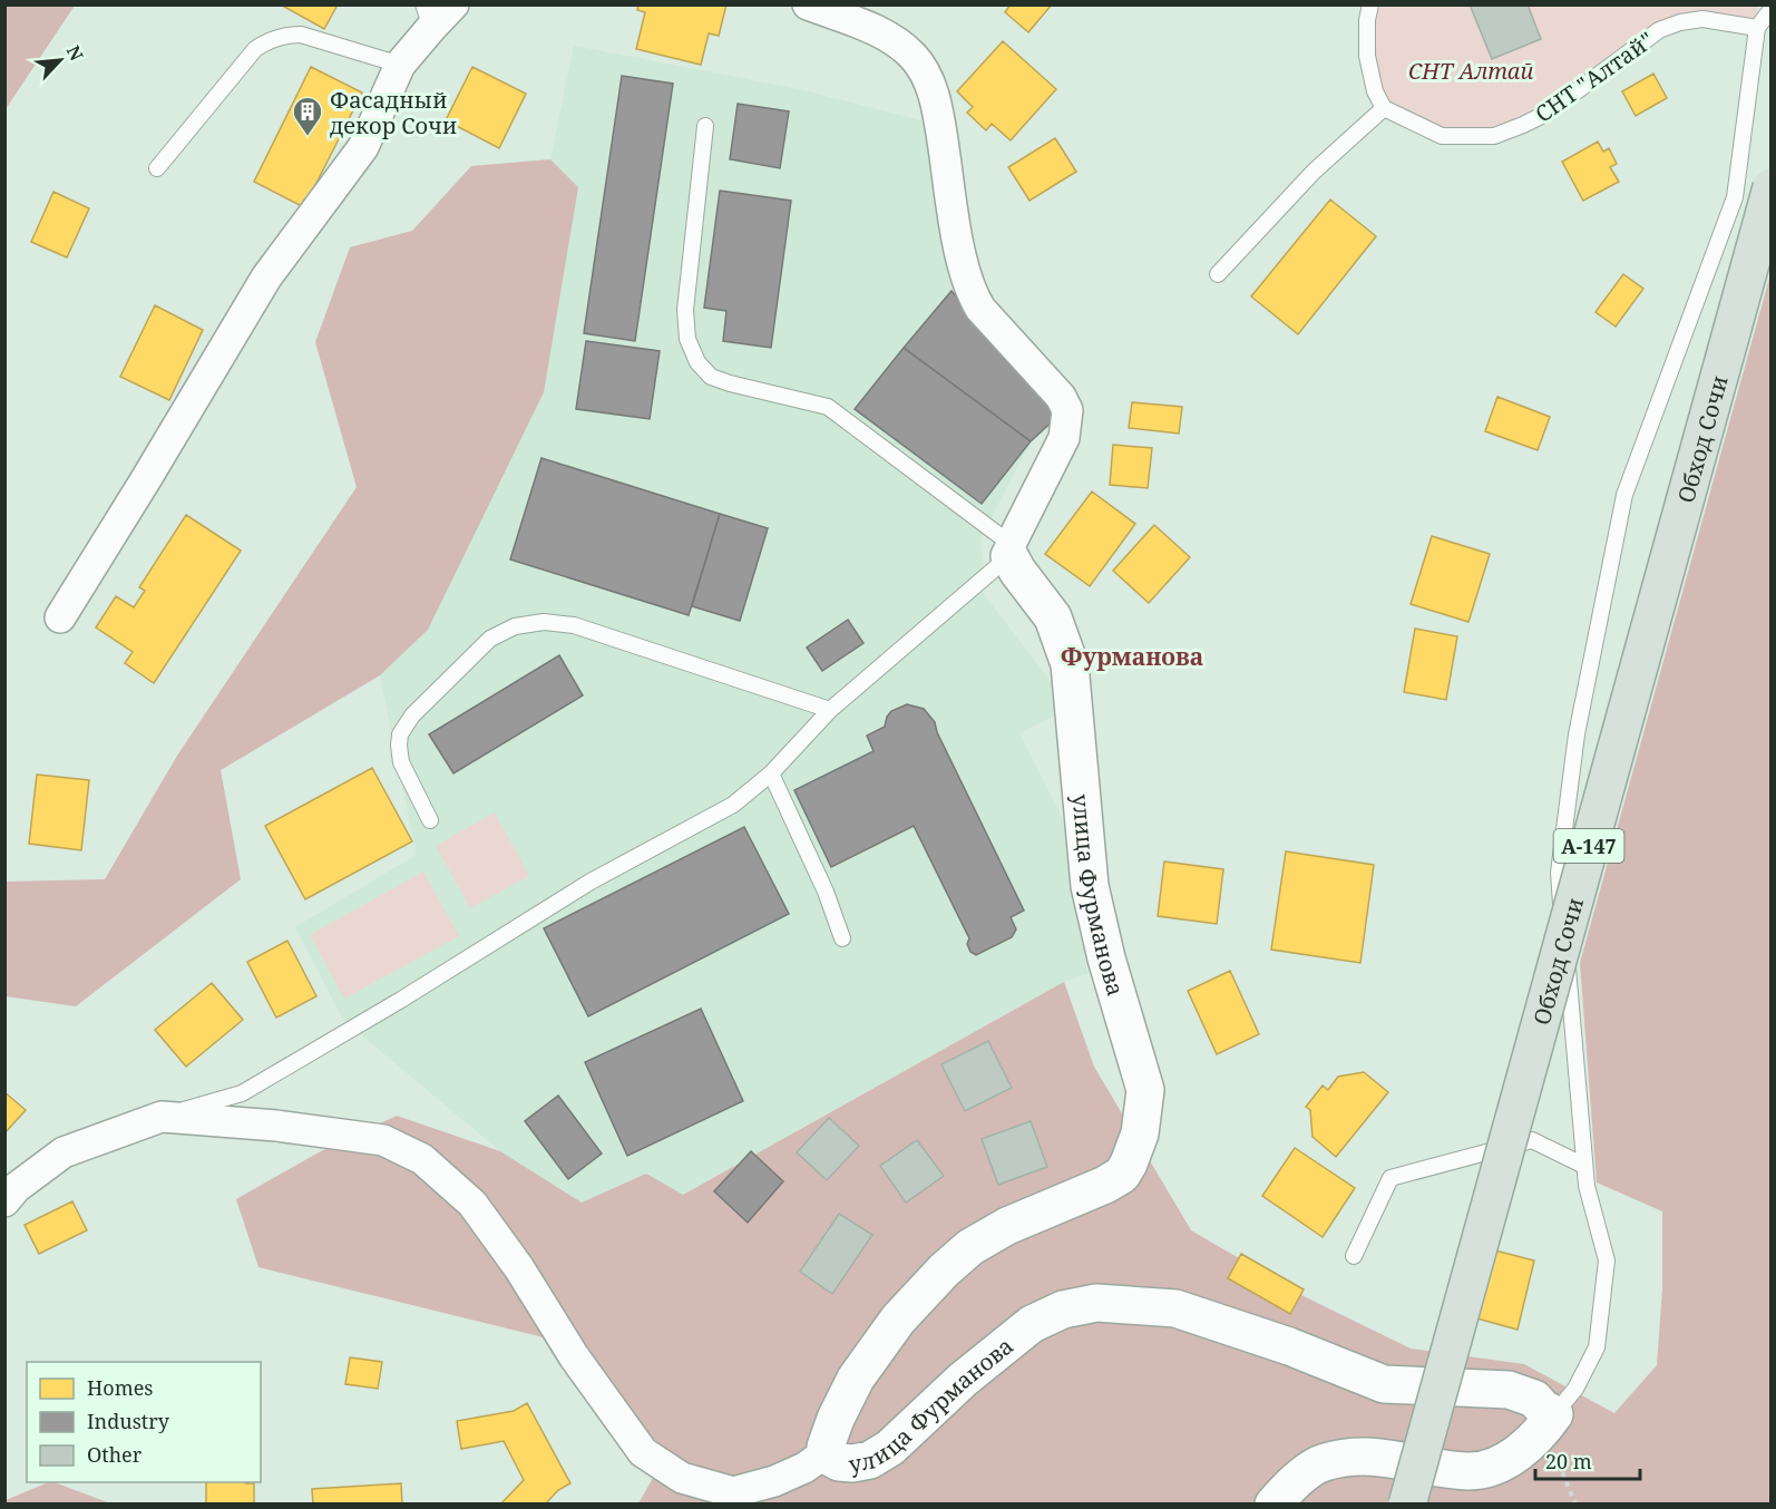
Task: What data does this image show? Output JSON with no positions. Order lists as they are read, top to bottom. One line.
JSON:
{"streets":{"highway":["Обход Сочи","А-147"],"street":["улица Фурманова"],"lane":["СНТ \"Алтай\""]},"districts":["Фурманова"],"parks":["СНТ Алтай"],"places":{"building":["Фасадный декор Сочи"]},"legend":["Homes","Industry","Other"],"scale_bar":"20 m","north":"top right"}
